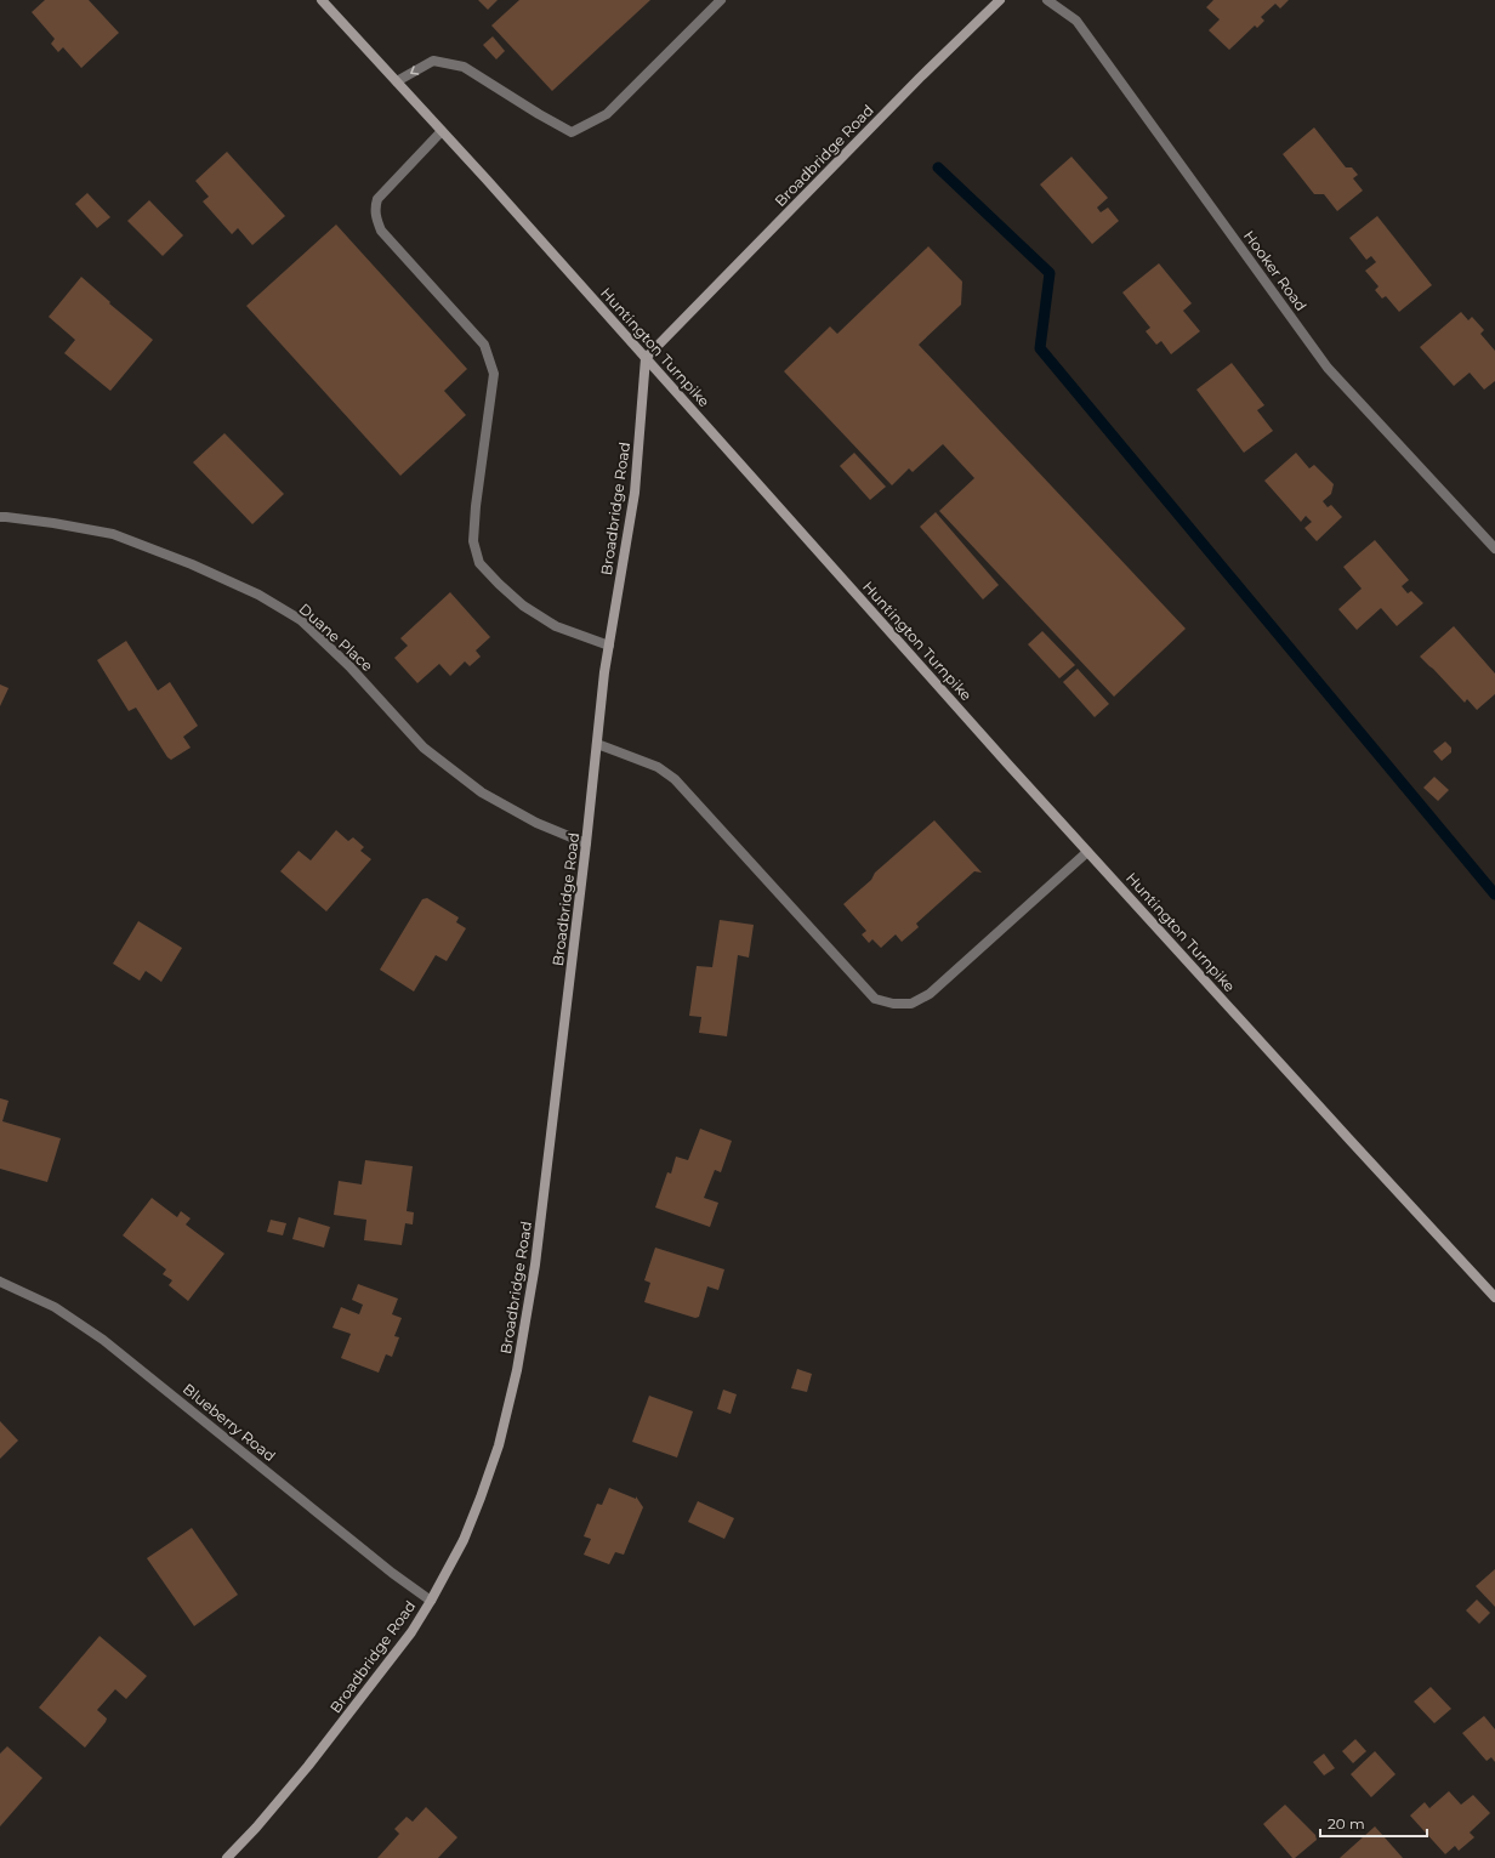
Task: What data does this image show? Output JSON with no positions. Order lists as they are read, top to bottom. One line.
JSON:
{"streets":{"main road":["Broadbridge Road","Huntington Turnpike"],"street":["Hooker Road","Duane Place","Blueberry Road"]},"crossings":[["Broadbridge Road","Huntington Turnpike"],["Broadbridge Road","Duane Place"],["Broadbridge Road","Blueberry Road"]],"scale_bar":"20 m"}
